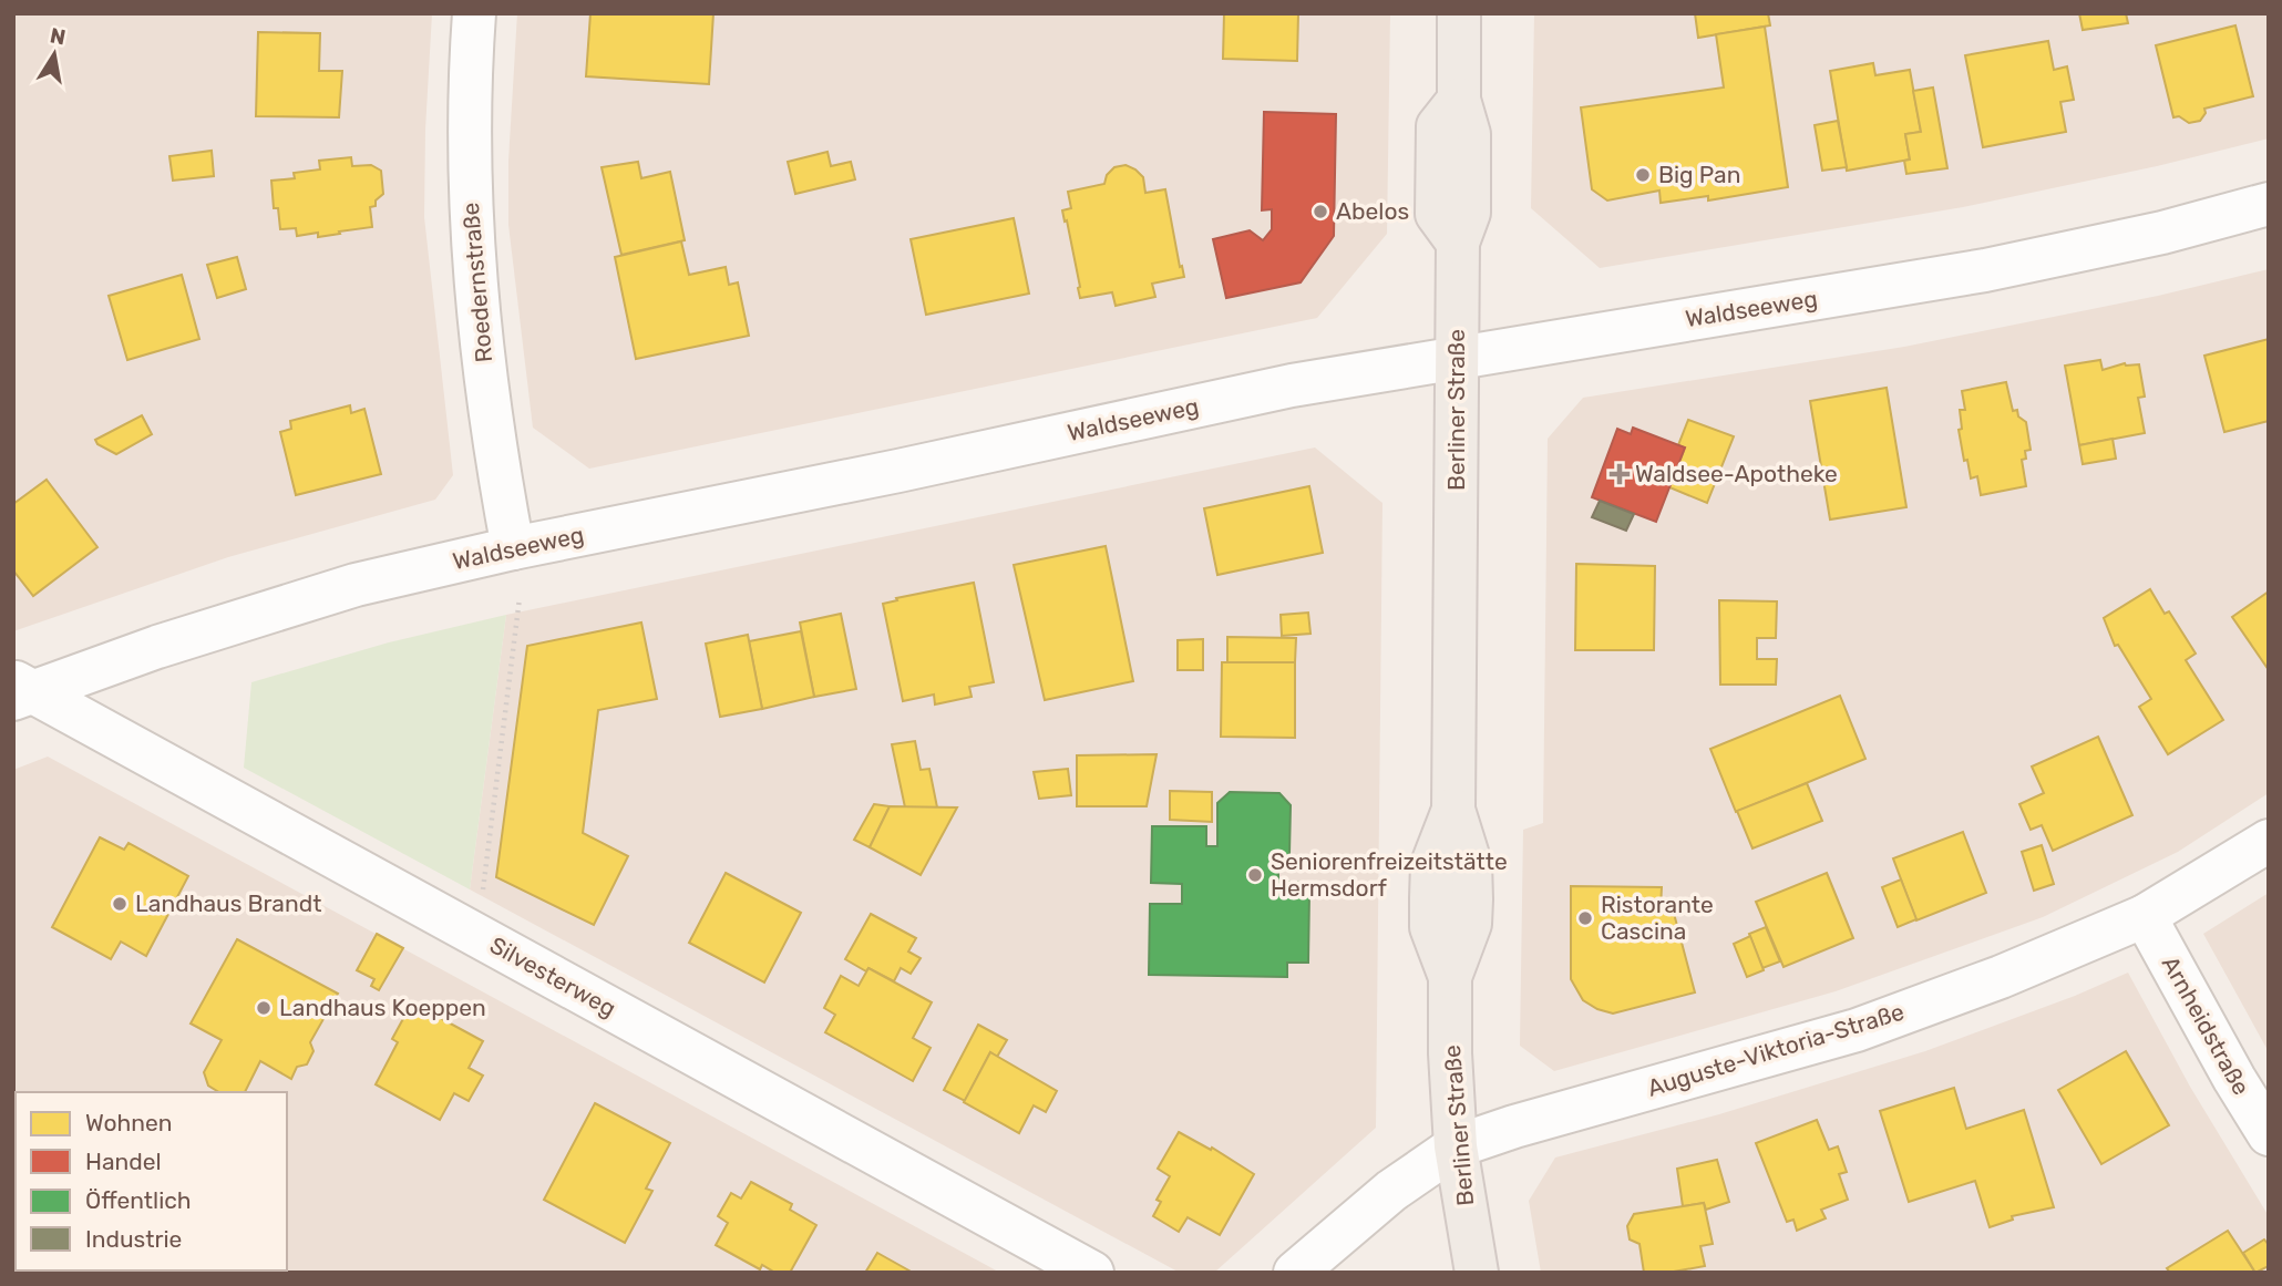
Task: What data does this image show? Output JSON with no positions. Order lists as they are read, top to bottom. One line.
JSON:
{"streets":{"main road":["Berliner Straße"],"street":["Roedernstraße","Waldseeweg","Silvesterweg","Arnheidstraße","Auguste-Viktoria-Straße"]},"crossings":[["Roedernstraße","Waldseeweg"],["Waldseeweg","Berliner Straße"],["Waldseeweg","Silvesterweg"],["Berliner Straße","Auguste-Viktoria-Straße"],["Arnheidstraße","Auguste-Viktoria-Straße"]],"places":{"other":["Big Pan","Abelos","Seniorenfreizeitstätte Hermsdorf","Landhaus Brandt","Ristorante Cascina","Landhaus Koeppen"],"health":["Waldsee-Apotheke"]},"legend":["Wohnen","Handel","Öffentlich","Industrie"],"north":"top"}
